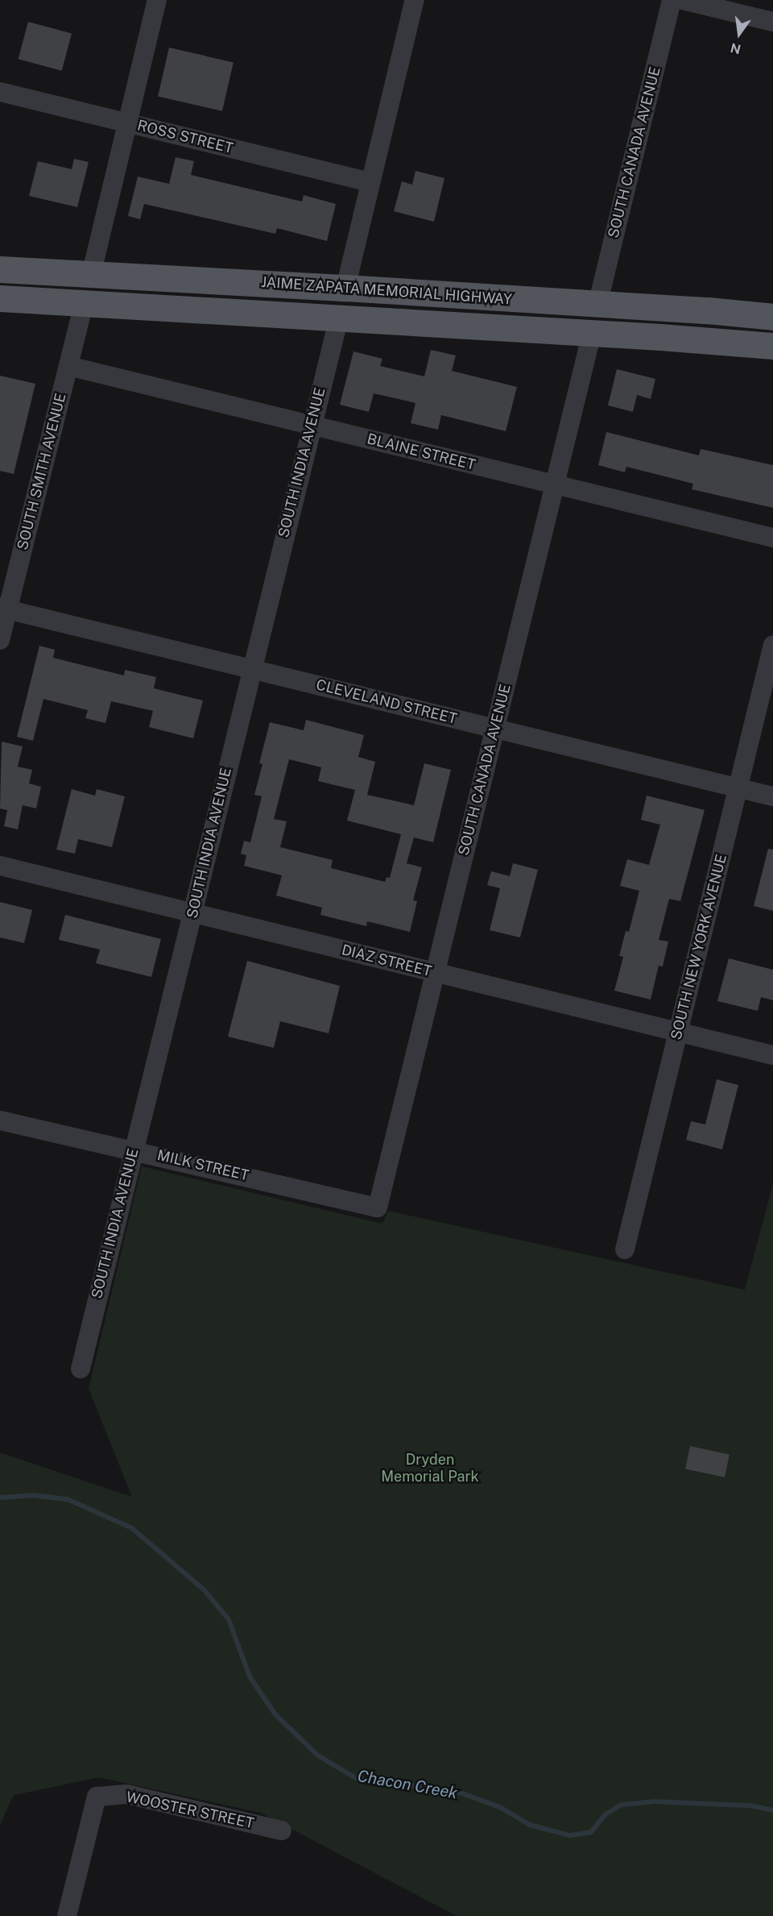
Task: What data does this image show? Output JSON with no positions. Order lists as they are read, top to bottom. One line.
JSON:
{"streets":{"main road":["JAIME ZAPATA MEMORIAL HIGHWAY"],"street":["ROSS STREET","SOUTH CANADA AVENUE","BLAINE STREET","SOUTH INDIA AVENUE","SOUTH SMITH AVENUE","CLEVELAND STREET","SOUTH NEW YORK AVENUE","DIAZ STREET","MILK STREET","WOOSTER STREET"]},"crossings":[["SOUTH CANADA AVENUE","JAIME ZAPATA MEMORIAL HIGHWAY"],["SOUTH CANADA AVENUE","BLAINE STREET"],["SOUTH CANADA AVENUE","CLEVELAND STREET"],["SOUTH CANADA AVENUE","DIAZ STREET"],["SOUTH CANADA AVENUE","MILK STREET"],["JAIME ZAPATA MEMORIAL HIGHWAY","SOUTH INDIA AVENUE"],["JAIME ZAPATA MEMORIAL HIGHWAY","SOUTH SMITH AVENUE"],["BLAINE STREET","SOUTH INDIA AVENUE"],["BLAINE STREET","SOUTH SMITH AVENUE"],["SOUTH INDIA AVENUE","CLEVELAND STREET"],["SOUTH INDIA AVENUE","DIAZ STREET"],["SOUTH INDIA AVENUE","MILK STREET"],["SOUTH SMITH AVENUE","CLEVELAND STREET"],["CLEVELAND STREET","SOUTH NEW YORK AVENUE"],["SOUTH NEW YORK AVENUE","DIAZ STREET"]],"water":["Chacon Creek"],"parks":["Dryden Memorial Park"],"north":"bottom"}
